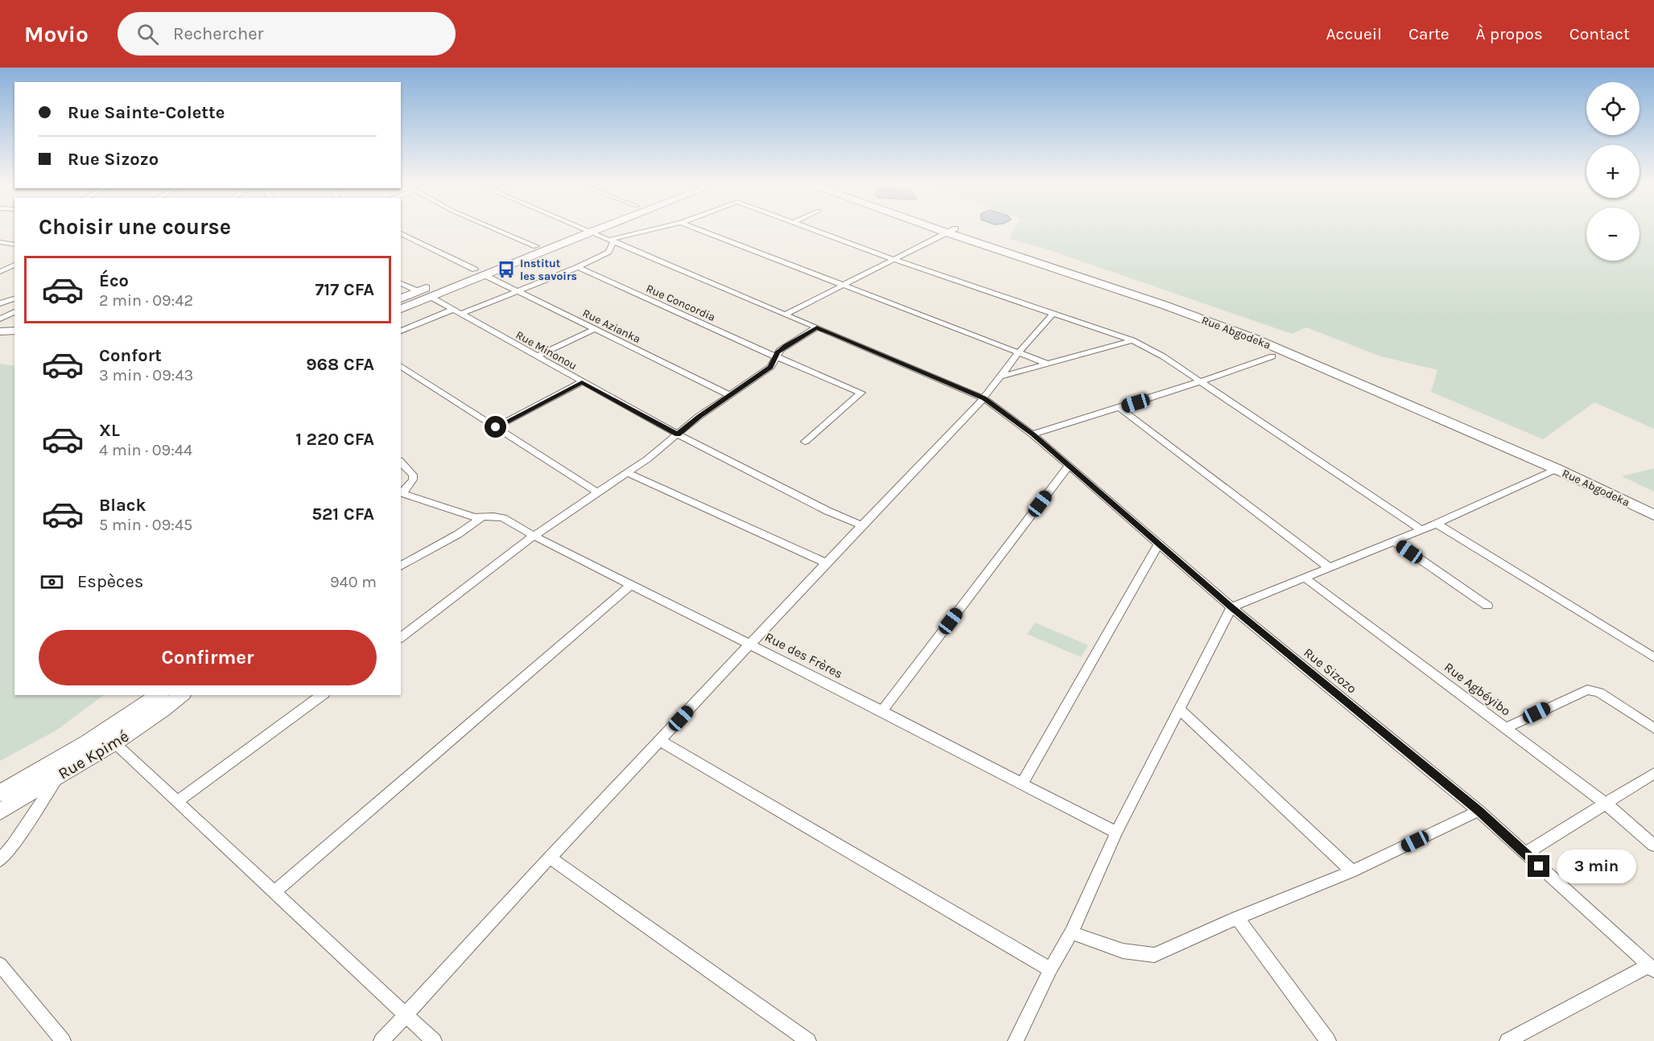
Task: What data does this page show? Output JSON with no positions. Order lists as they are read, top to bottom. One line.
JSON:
{"streets":{"main road":["Rue Abgodeka","Rue Kpimé"],"street":["Rue Concordia","Rue Azianka","Rue Minonou","Rue des Frères","Rue Sizozo","Rue Agbéyibo"]},"places":{"bus stop":["Institut les savoirs"]},"page":{"header":"Movio","search":"Rechercher","nav":["Accueil","Carte","À propos","Contact"],"map_buttons":["+","−"],"banner":["Rue Sainte-Colette","Rue Sizozo"],"heading":"Choisir une course","list":[{"name":"Éco","note":"2 min · 09:42","value":"717 CFA"},{"name":"Confort","note":"3 min · 09:43","value":"968 CFA"},{"name":"XL","note":"4 min · 09:44","value":"1 220 CFA"},{"name":"Black","note":"5 min · 09:45","value":"521 CFA"}],"pay":["Espèces","940 m"],"buttons":"Confirmer","bubble":"3 min"}}
